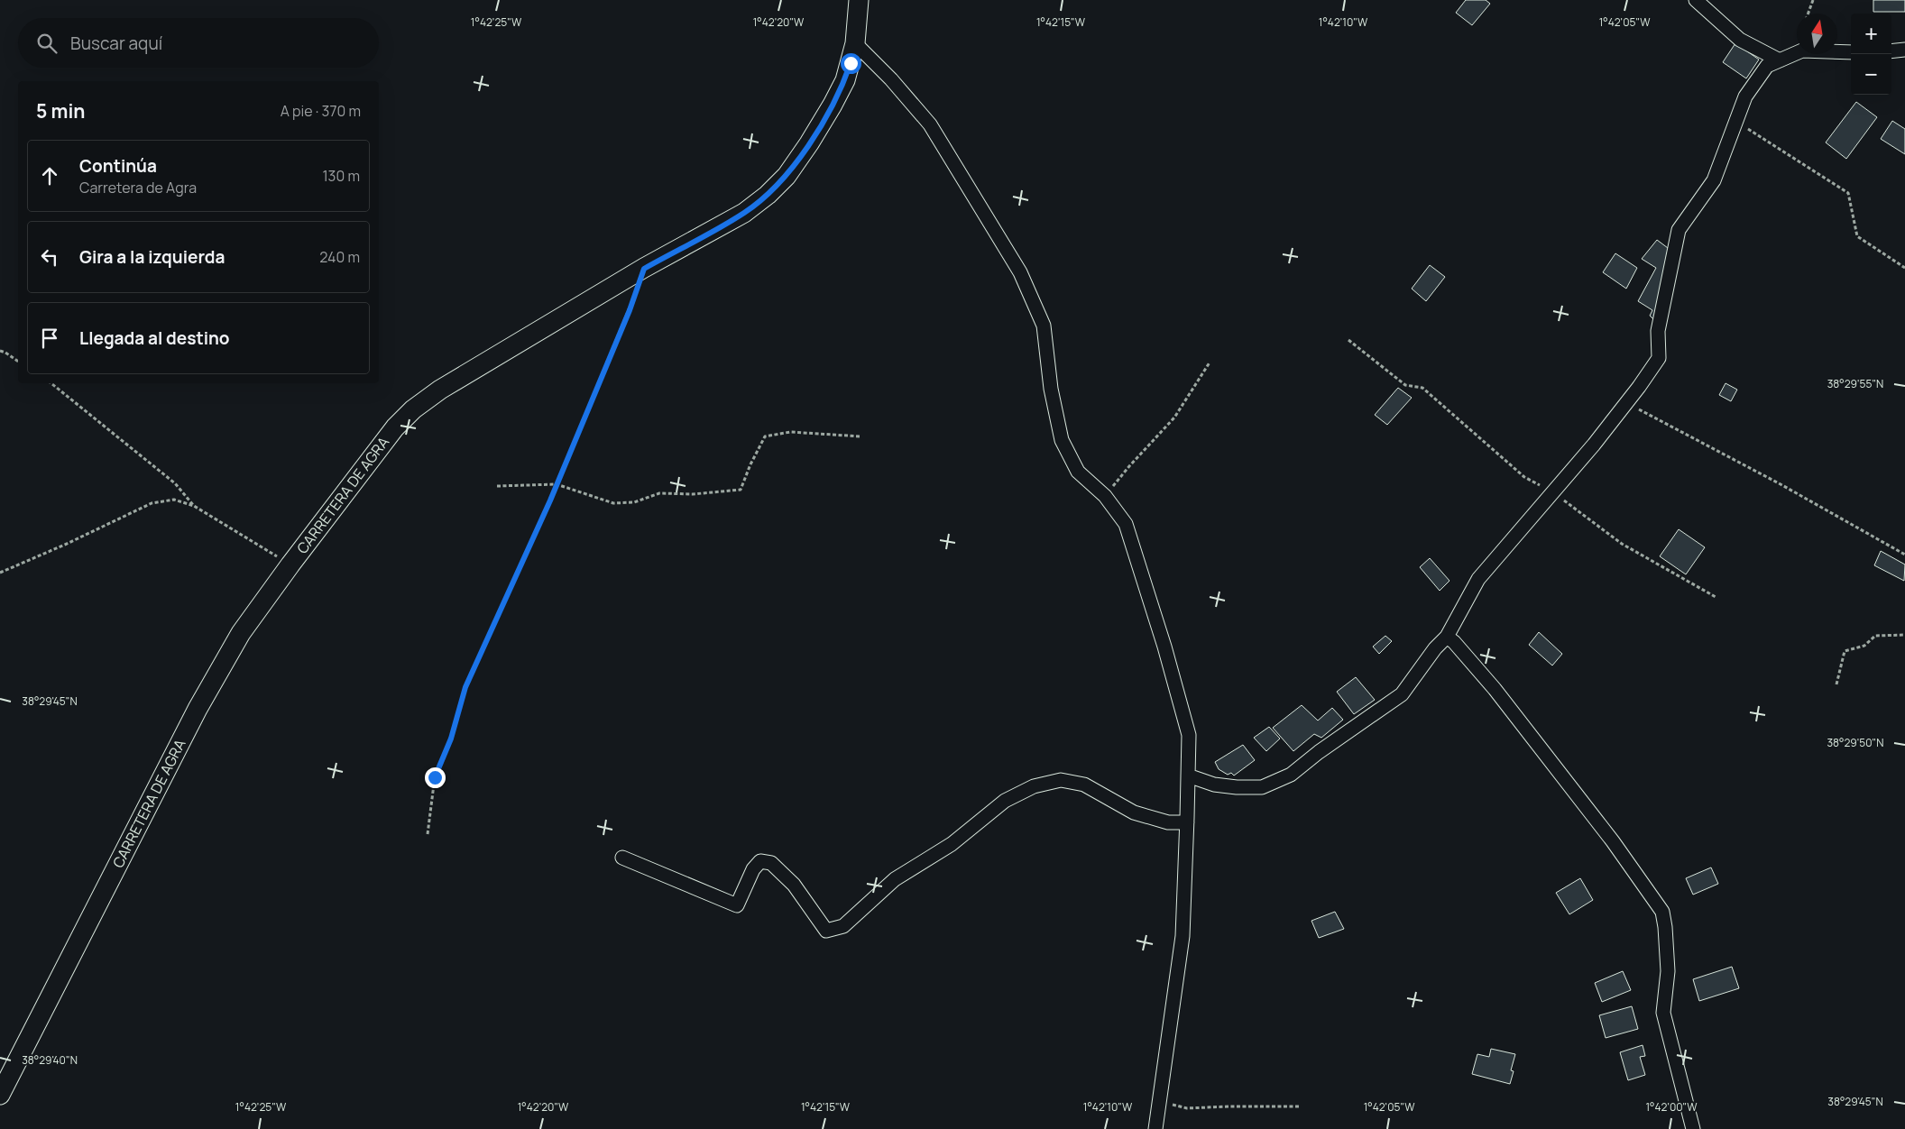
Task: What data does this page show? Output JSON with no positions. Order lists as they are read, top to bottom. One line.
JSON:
{"streets":{"street":["CARRETERA DE AGRA"]},"north":"top","page":{"map_buttons":["+","−"],"search":"Buscar aquí","heading":["5 min","A pie · 370 m"],"list":[["Continúa","Carretera de Agra","130 m"],["Gira a la izquierda","240 m"],"Llegada al destino"]},"coordinates":["1°42'25\"W","1°42'20\"W","1°42'15\"W","1°42'10\"W","1°42'05\"W","38°29'55\"N","38°29'45\"N","38°29'50\"N","38°29'40\"N","1°42'00\"W"]}
